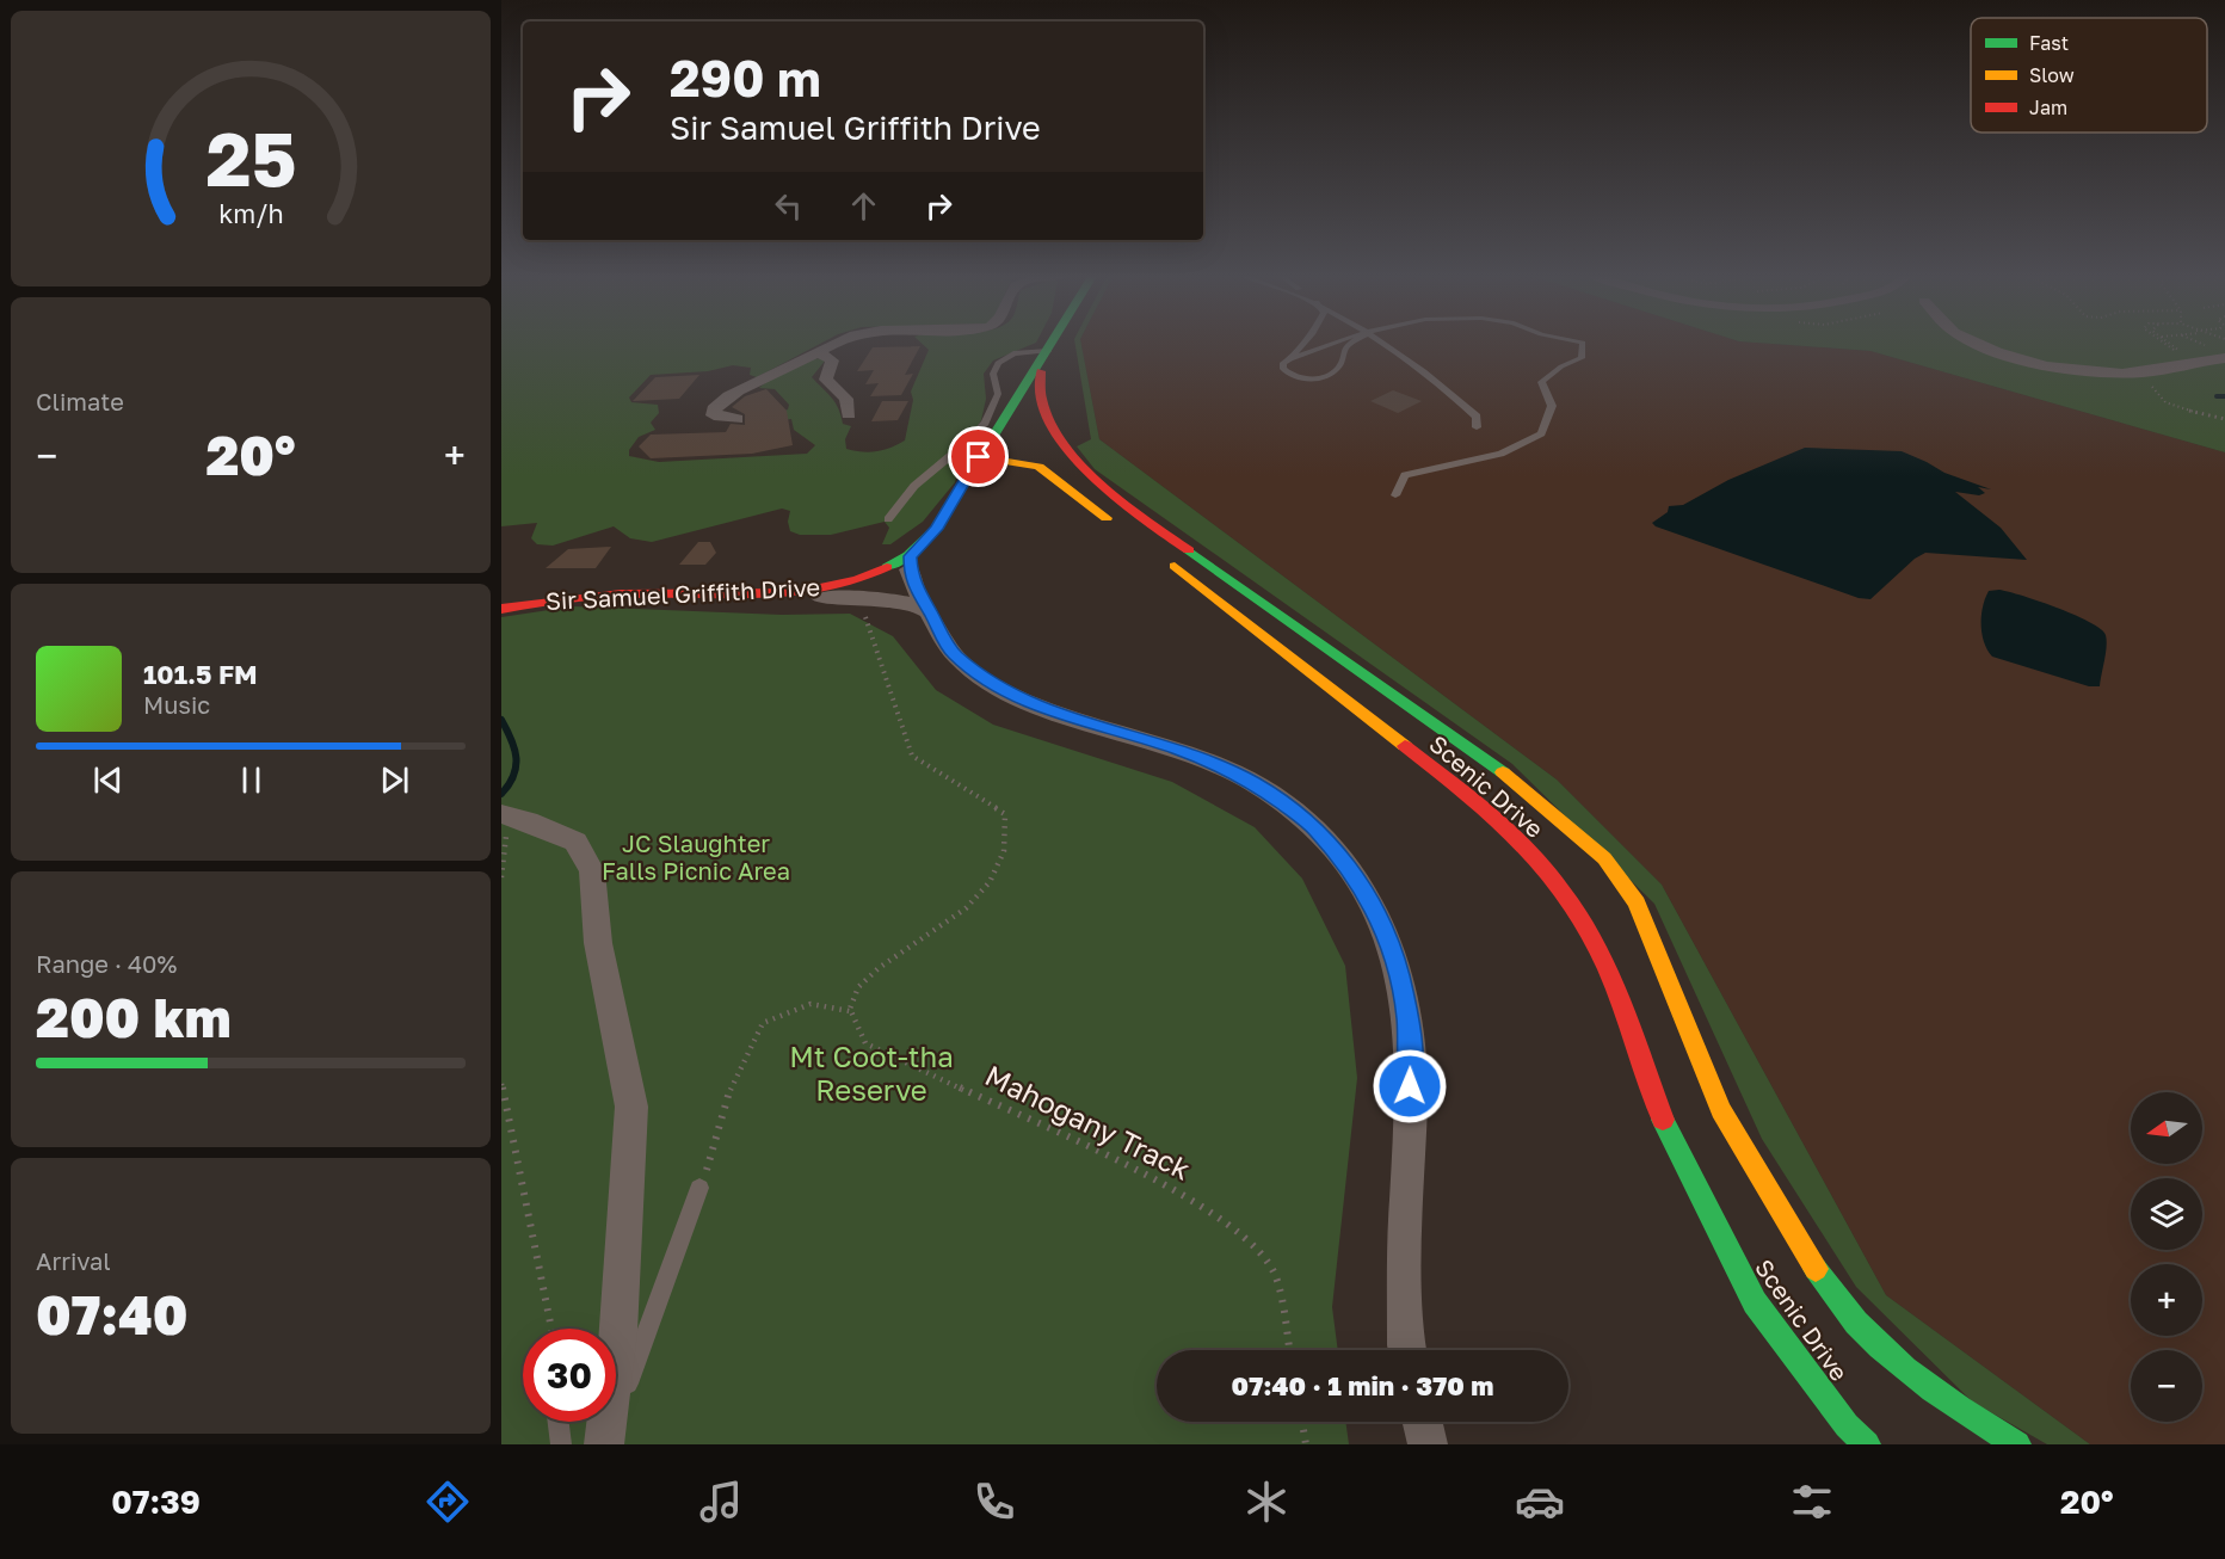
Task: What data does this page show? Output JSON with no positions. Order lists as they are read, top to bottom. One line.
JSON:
{"streets":{"main road":["Sir Samuel Griffith Drive","Scenic Drive"],"path":["Mahogany Track"]},"parks":["JC Slaughter Falls Picnic Area","Mt Coot-tha Reserve"],"legend":["Fast","Slow","Jam"],"north":"left","page":{"turn":["290 m","Sir Samuel Griffith Drive"],"tile":["Climate",["Range · 40%","200 km"],["Arrival","07:40"]],"heat":["−","20°","+"],"song":["101.5 FM","Music"],"map_buttons":["+","−"],"limit":"30","trip":"07:40 · 1 min · 370 m","tabs":["07:39","20°"],"gauge":["25","km/h"]}}
